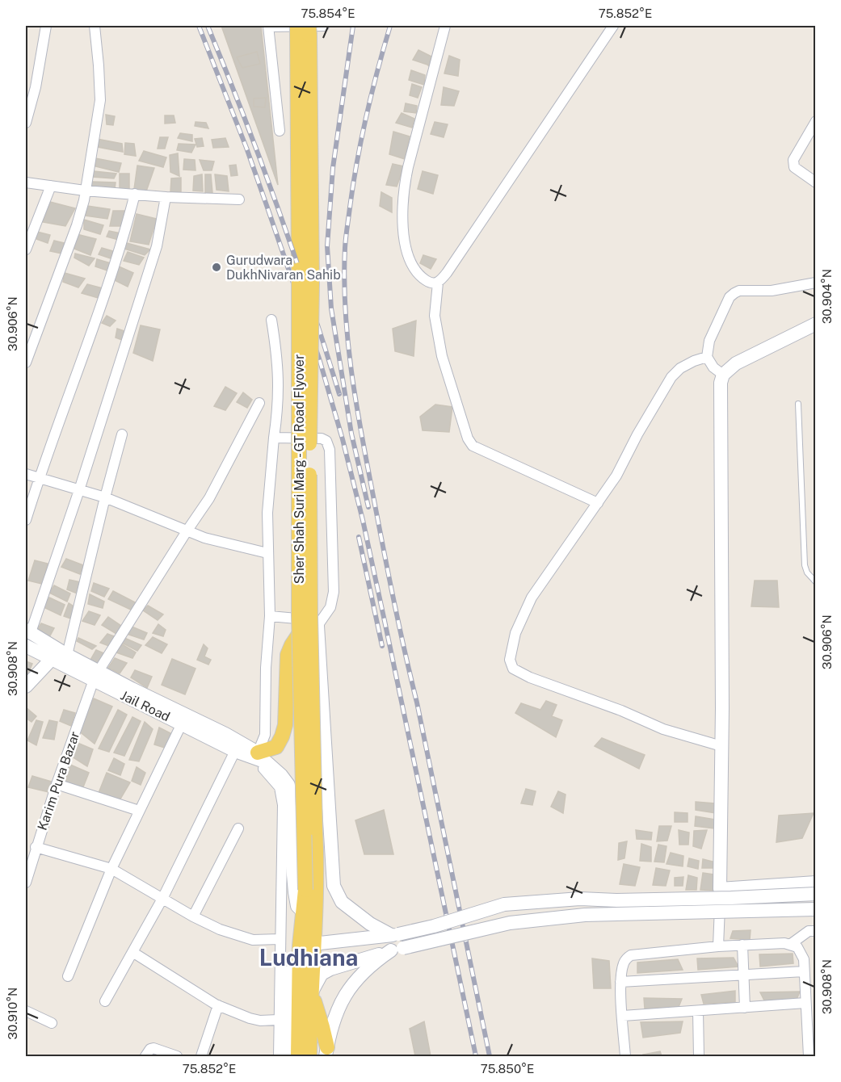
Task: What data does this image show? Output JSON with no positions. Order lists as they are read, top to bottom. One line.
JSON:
{"streets":{"main road":["Sher Shah Suri Marg - GT Road Flyover"],"street":["Jail Road","Karim Pura Bazar"]},"crossings":[["Jail Road","Karim Pura Bazar"]],"districts":["Ludhiana"],"places":["Gurudwara DukhNivaran Sahib"],"coordinates":["75.854°E","75.852°E","30.904°N","30.906°N","30.908°N","30.910°N","75.850°E"]}
